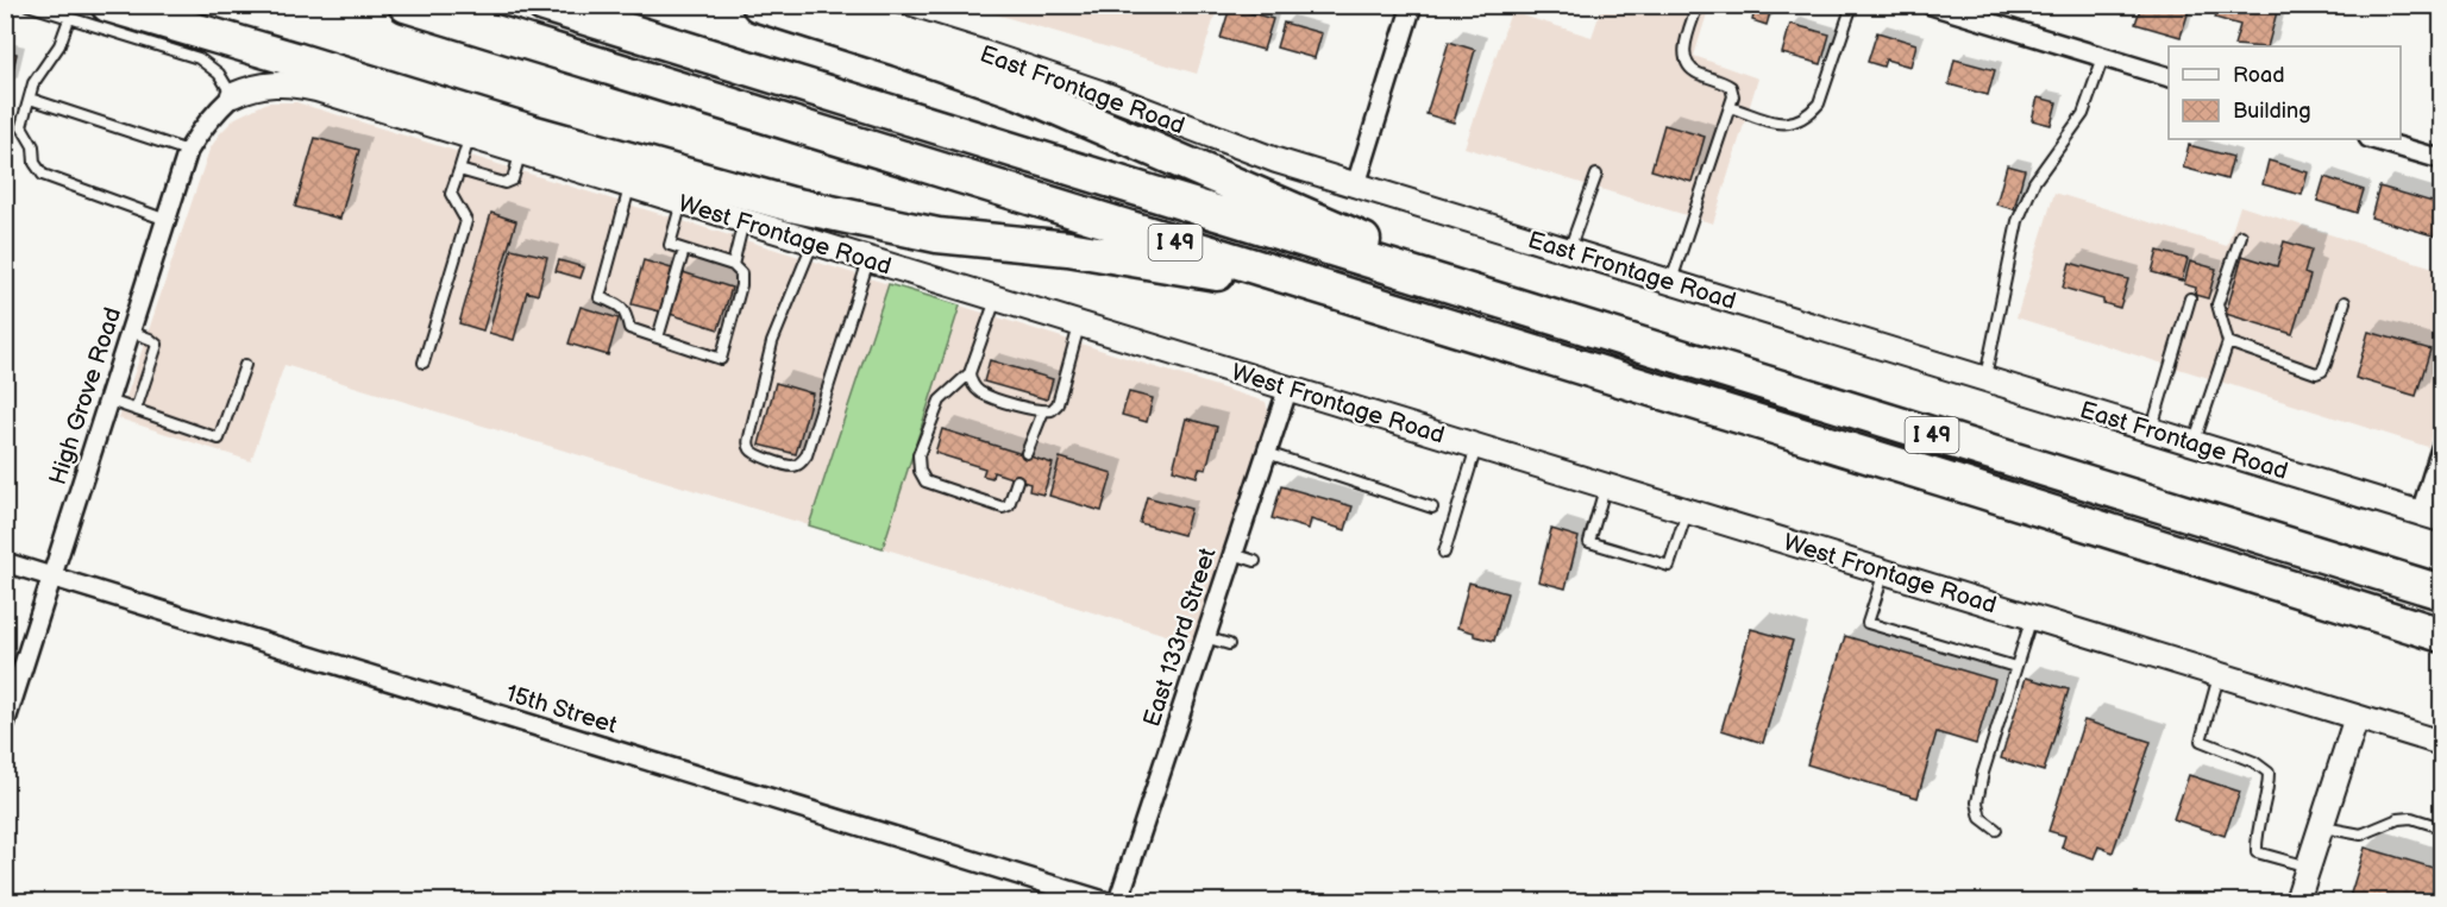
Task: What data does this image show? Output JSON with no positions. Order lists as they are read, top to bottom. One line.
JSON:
{"streets":{"highway":["I 49"],"street":["East Frontage Road","West Frontage Road","High Grove Road","East 133rd Street","15th Street"]},"crossings":[["West Frontage Road","High Grove Road"],["West Frontage Road","East 133rd Street"],["High Grove Road","15th Street"]],"legend":["Road","Building"]}
